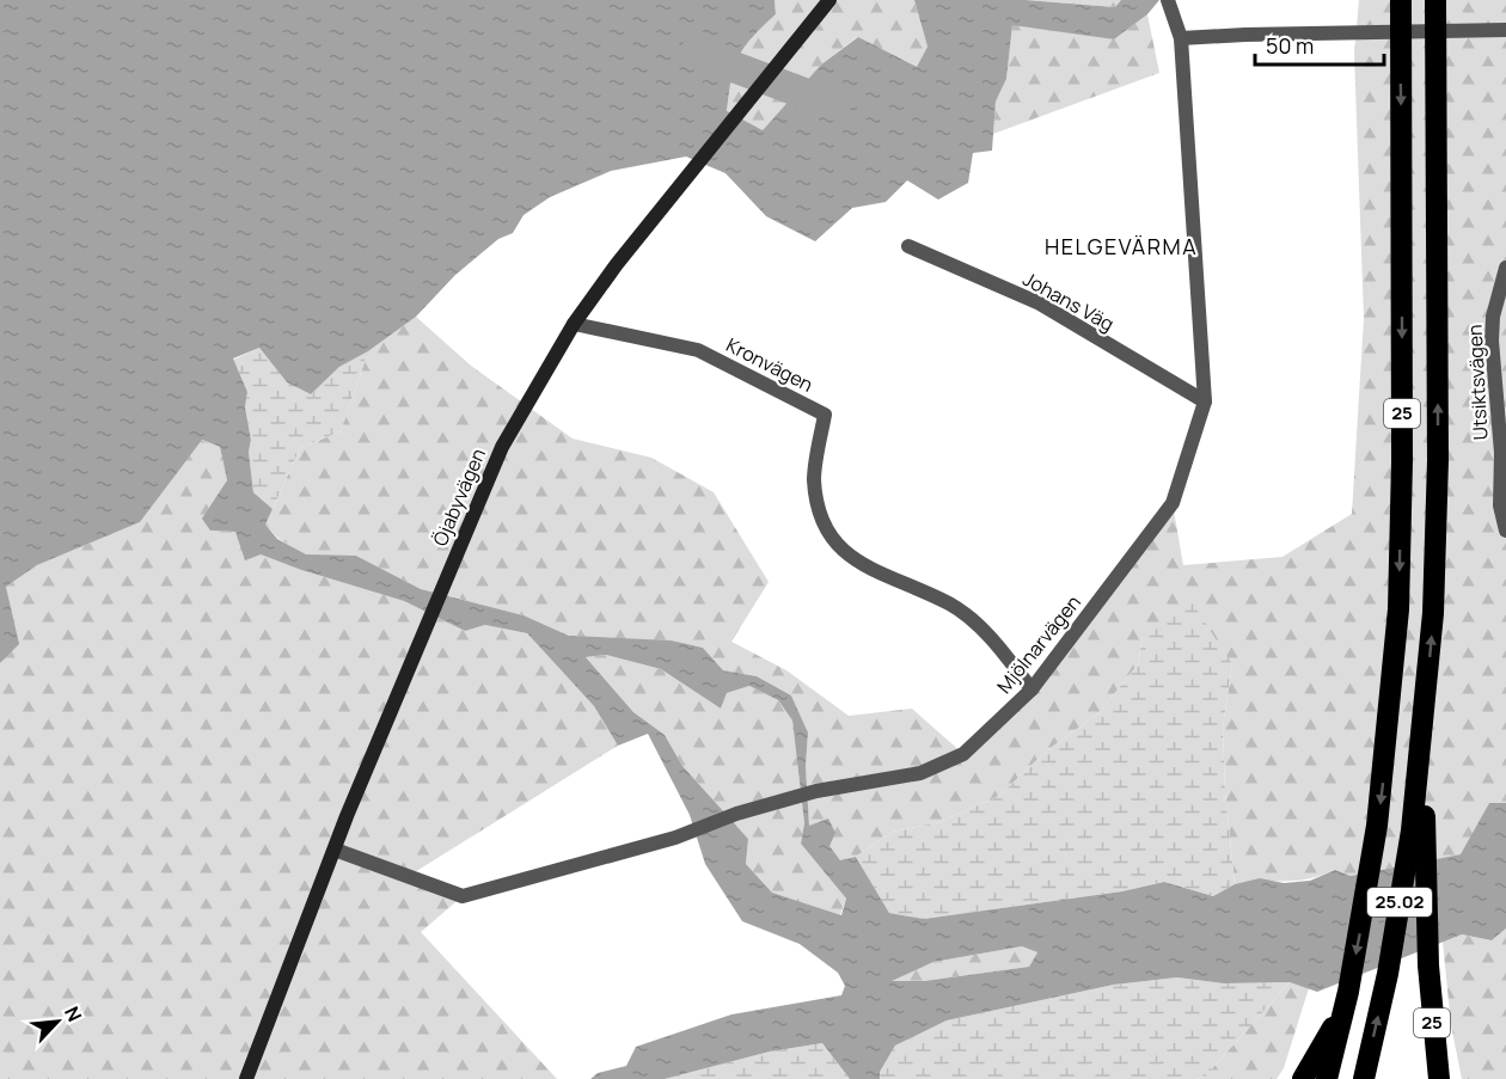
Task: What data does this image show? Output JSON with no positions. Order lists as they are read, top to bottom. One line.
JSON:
{"streets":{"highway":["25","25.02"],"street":["Johans Väg","Kronvägen","Utsiktsvägen","Öjabyvägen","Mjölnarvägen"]},"crossings":[["Johans Väg","Mjölnarvägen"],["Kronvägen","Öjabyvägen"],["Kronvägen","Mjölnarvägen"],["25","25.02"],["Öjabyvägen","Mjölnarvägen"]],"districts":["HELGEVÄRMA"],"scale_bar":"50 m","north":"top right"}
